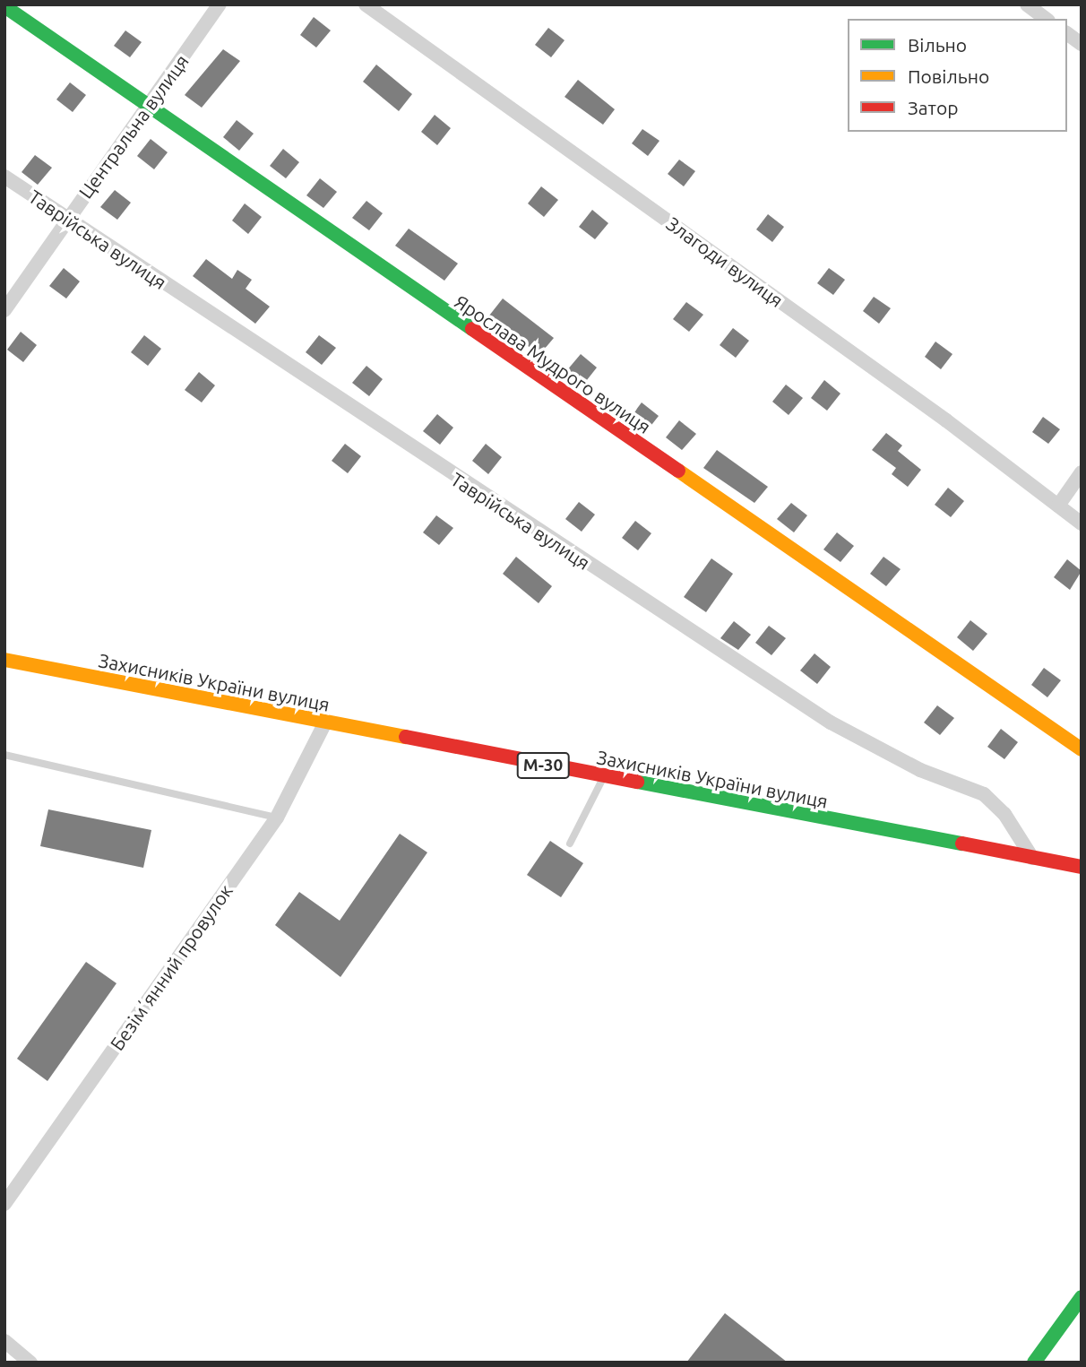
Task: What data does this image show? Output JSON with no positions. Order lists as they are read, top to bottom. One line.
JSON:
{"streets":{"main road":["Ярослава Мудрого вулиця","Захисників України вулиця","М-30"],"street":["Центральна вулиця","Таврійська вулиця","Злагоди вулиця","Безімʼянний провулок"]},"crossings":[["Центральна вулиця","Таврійська вулиця"],["Центральна вулиця","Ярослава Мудрого вулиця"],["Таврійська вулиця","Захисників України вулиця"],["Захисників України вулиця","Безімʼянний провулок"]],"legend":["Вільно","Повільно","Затор"]}
